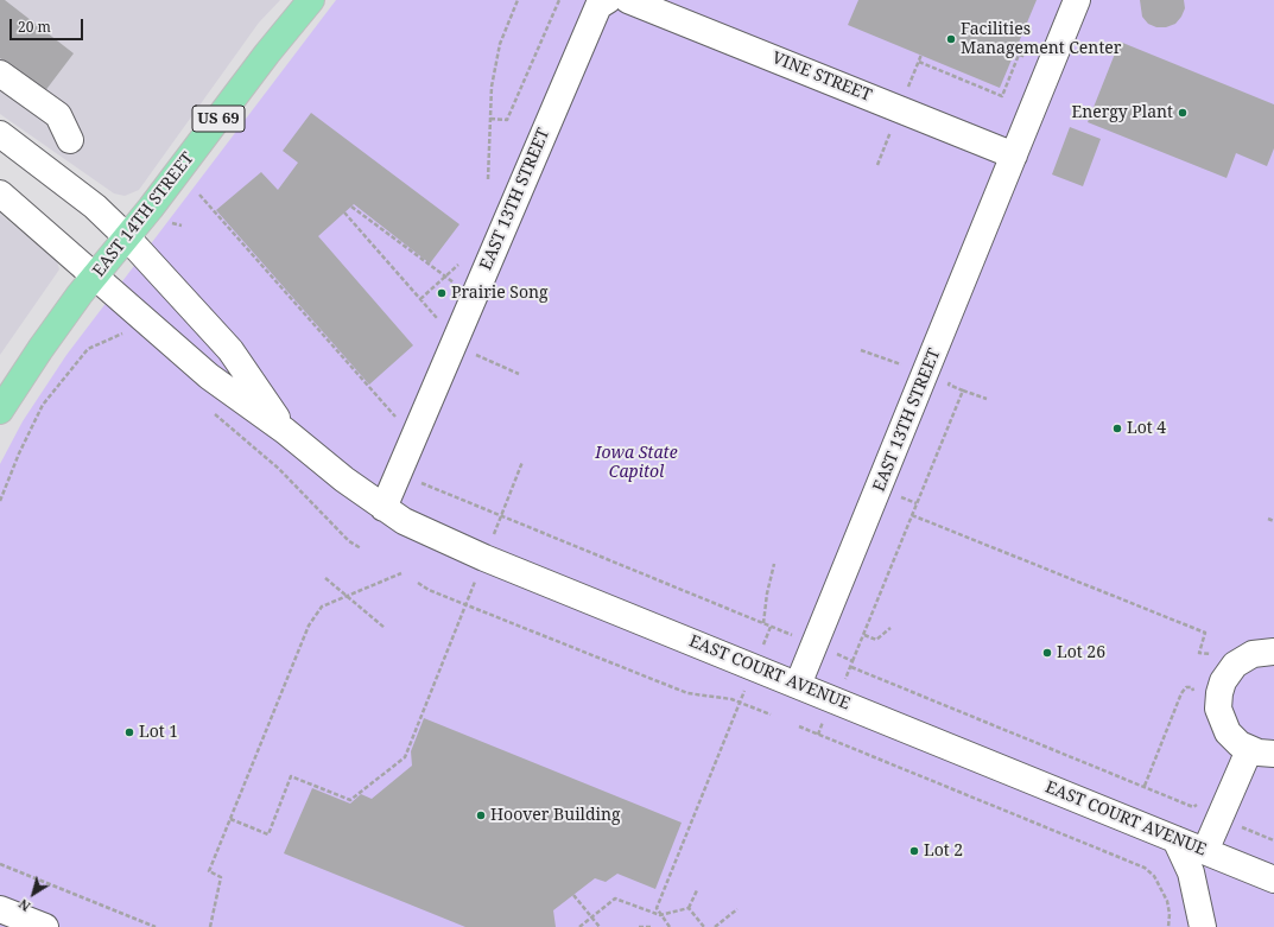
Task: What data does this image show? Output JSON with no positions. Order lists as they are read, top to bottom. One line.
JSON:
{"streets":{"main road":["US 69","EAST 14TH STREET"],"street":["VINE STREET","EAST 13TH STREET","EAST COURT AVENUE"]},"crossings":[["VINE STREET","EAST 13TH STREET"],["EAST 13TH STREET","EAST COURT AVENUE"],["EAST 14TH STREET","EAST COURT AVENUE"]],"parks":["Iowa State Capitol"],"places":["Facilities Management Center","Energy Plant","Prairie Song","Lot 4","Lot 26","Lot 1","Hoover Building","Lot 2"],"scale_bar":"20 m","north":"bottom left"}
